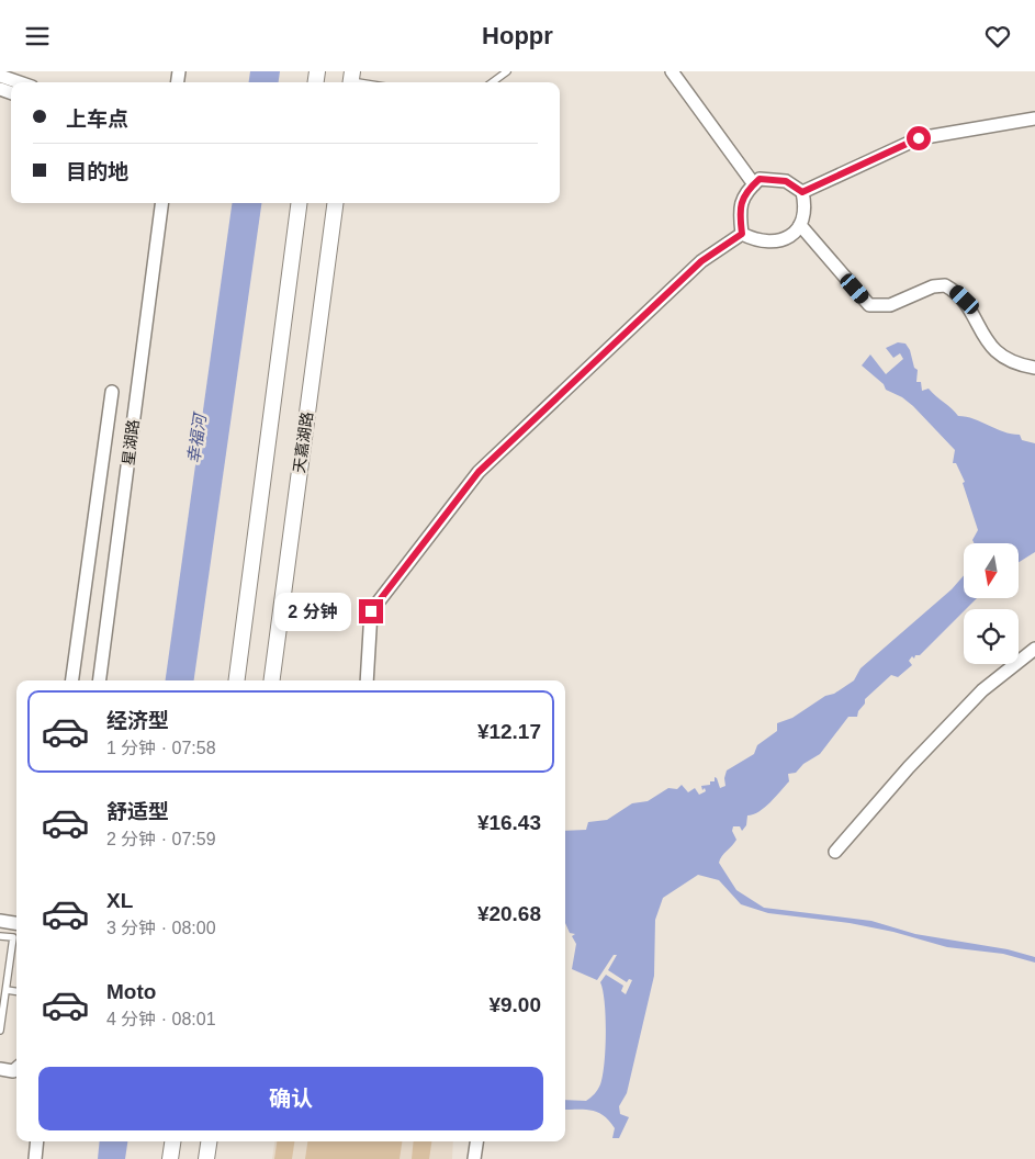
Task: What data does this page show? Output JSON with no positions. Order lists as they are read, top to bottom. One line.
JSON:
{"streets":{"street":["星湖路","天嘉湖路"]},"water":["幸福河"],"north":"bottom","page":{"header":"Hoppr","banner":["上车点","目的地"],"bubble":"2 分钟","list":[{"name":"经济型","note":"1 分钟 · 07:58","value":"¥12.17"},{"name":"舒适型","note":"2 分钟 · 07:59","value":"¥16.43"},{"name":"XL","note":"3 分钟 · 08:00","value":"¥20.68"},{"name":"Moto","note":"4 分钟 · 08:01","value":"¥9.00"}],"buttons":"确认"}}
